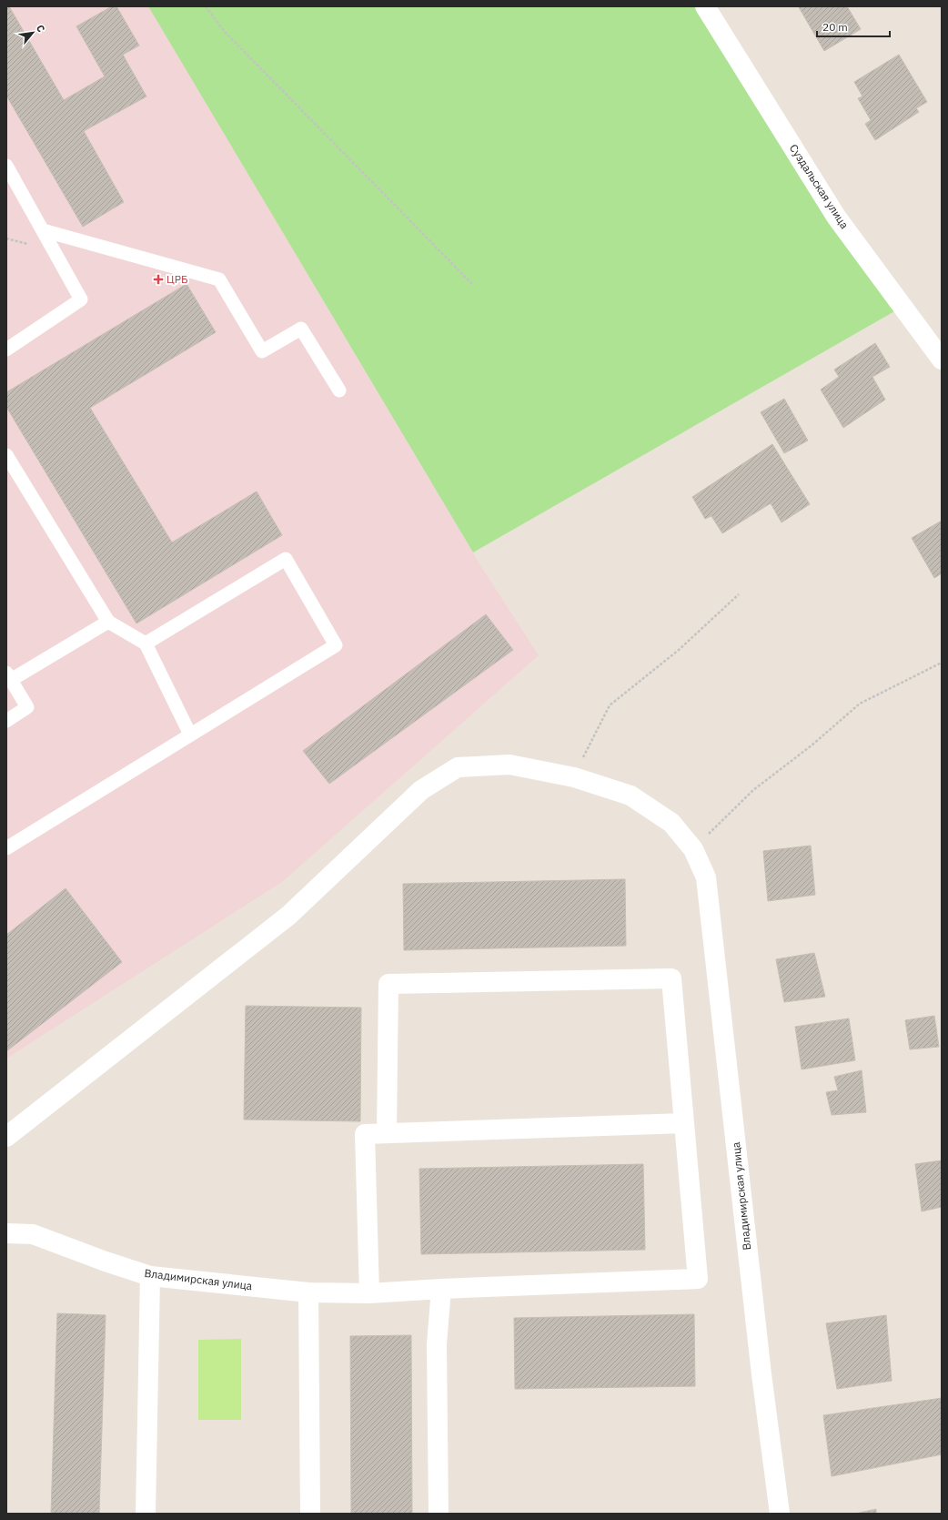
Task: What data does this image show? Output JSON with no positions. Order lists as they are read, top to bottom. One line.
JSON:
{"streets":{"street":["Суздальская улица","Владимирская улица"]},"places":{"health":["ЦРБ"]},"scale_bar":"20 m","north":"top right"}
